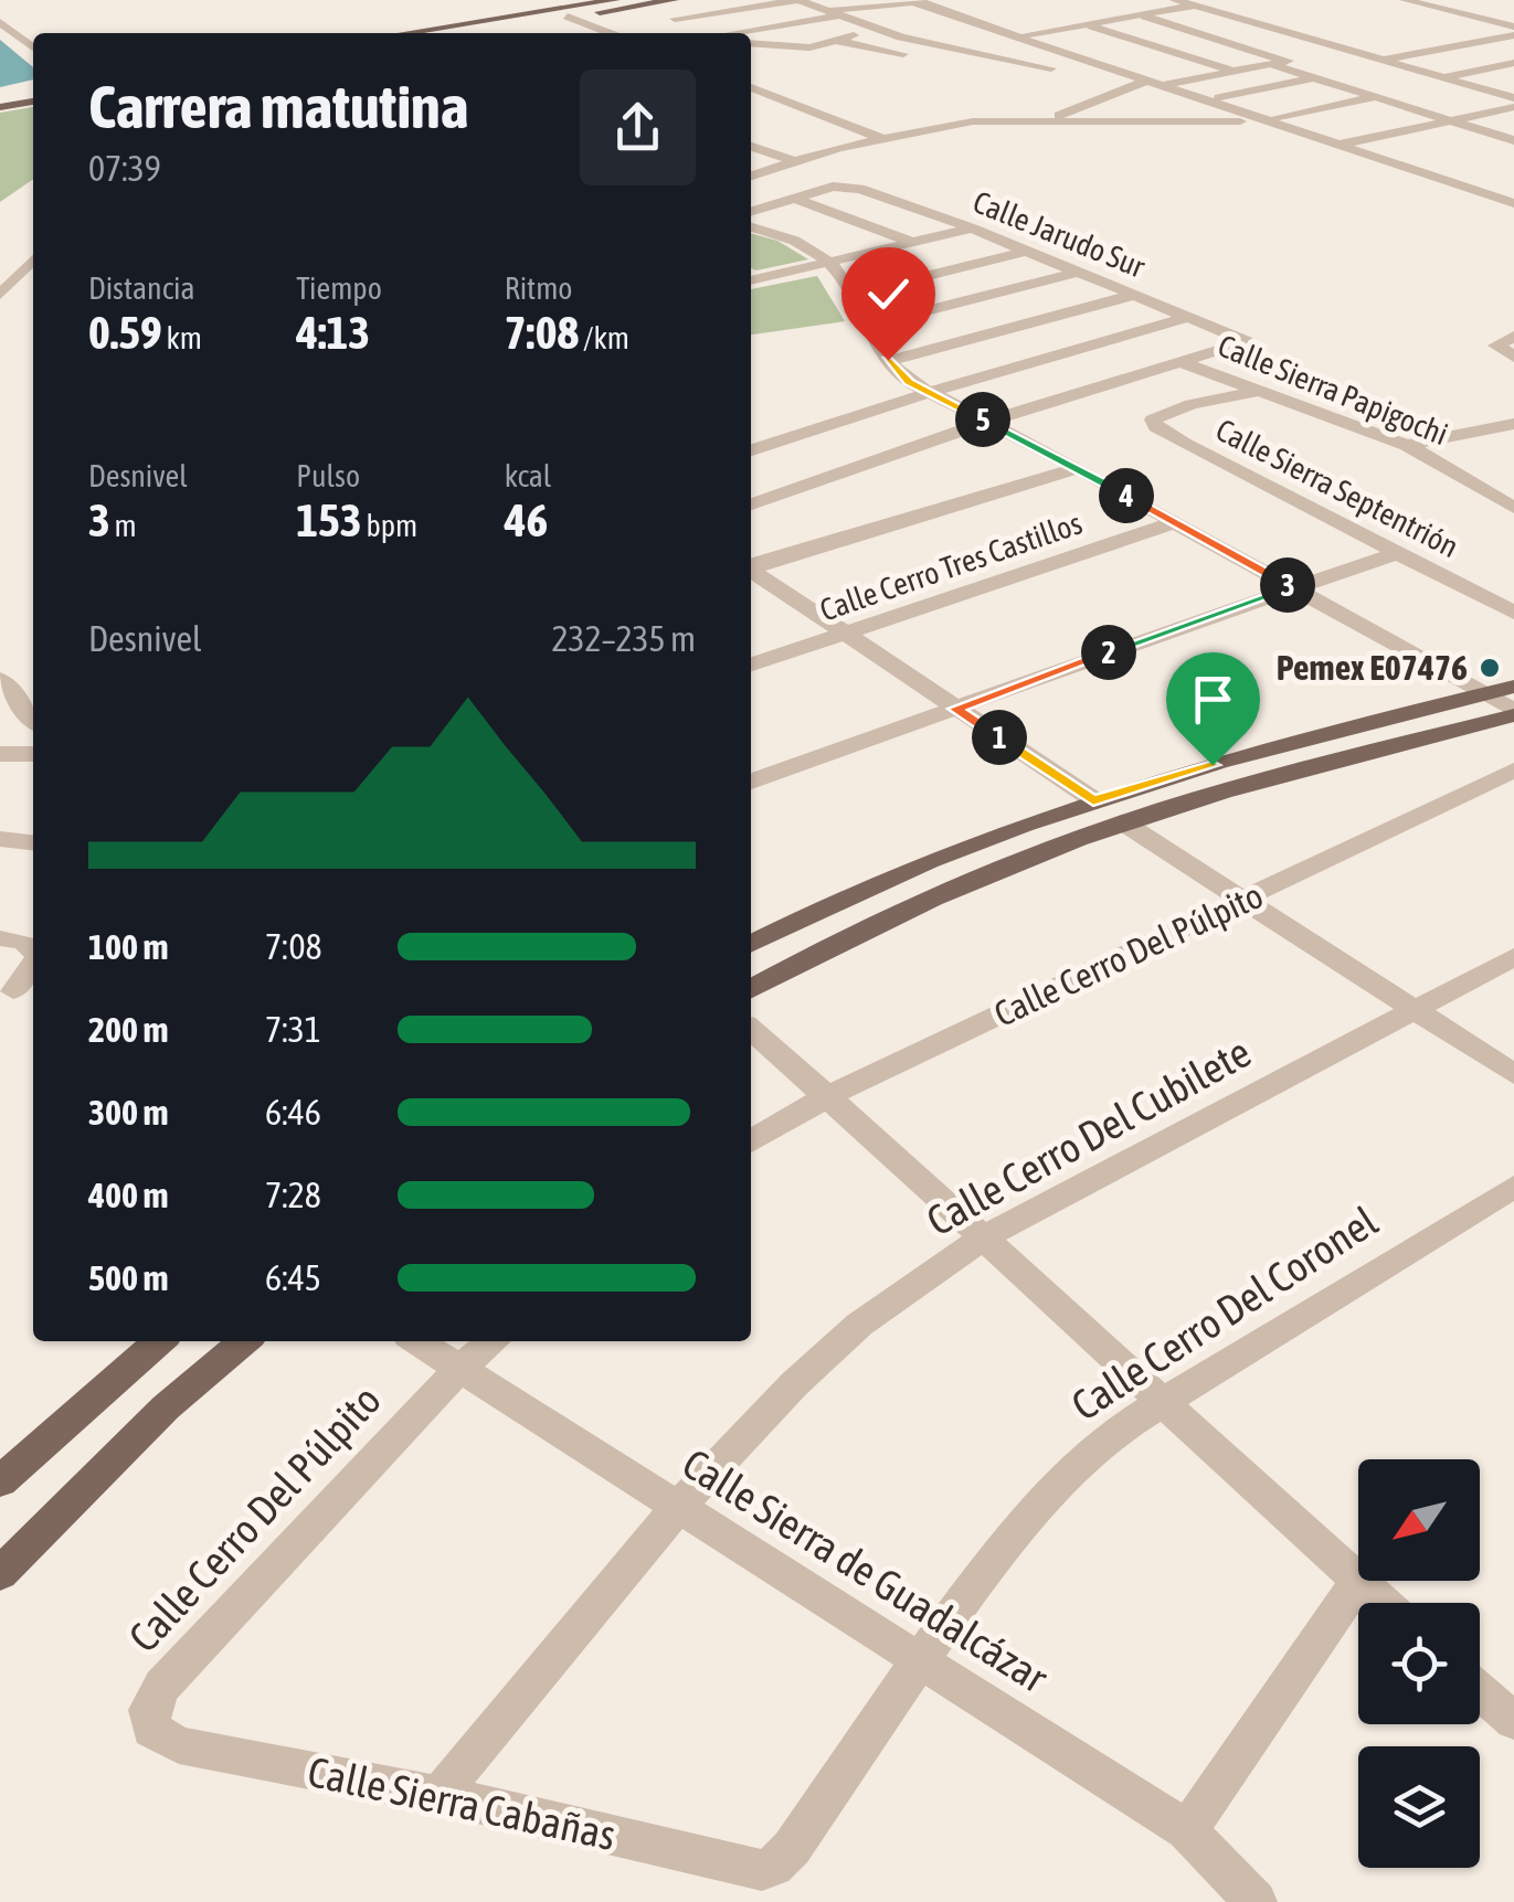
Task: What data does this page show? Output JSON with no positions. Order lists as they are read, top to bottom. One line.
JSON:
{"streets":{"street":["Calle Jarudo Sur","Calle Sierra Papigochi","Calle Sierra Septentrión","Calle Cerro Tres Castillos","Calle Cerro Del Púlpito","Calle Cerro Del Cubilete","Calle Cerro Del Coronel","Calle Sierra de Guadalcázar","Calle Sierra Cabañas"]},"crossings":[["Calle Jarudo Sur","Calle Sierra Papigochi"],["Calle Sierra Papigochi","Calle Sierra Septentrión"],["Calle Cerro Del Púlpito","Calle Sierra de Guadalcázar"],["Calle Cerro Del Púlpito","Calle Sierra Cabañas"],["Calle Cerro Del Cubilete","Calle Sierra de Guadalcázar"],["Calle Cerro Del Cubilete","Calle Sierra Cabañas"],["Calle Cerro Del Coronel","Calle Sierra de Guadalcázar"],["Calle Cerro Del Coronel","Calle Sierra Cabañas"]],"places":["Pemex E07476"],"north":"bottom left","page":{"heading":["Carrera matutina","07:39"],"stats":[["Distancia","0.59 km"],["Tiempo","4:13"],["Ritmo","7:08 /km"],["Desnivel","3 m"],["Pulso","153 bpm"],["kcal","46"]],"pins":["5","4","3","2","1"],"chart":["Desnivel","232–235 m"],"list":[{"name":"100 m","note":"7:08"},{"name":"200 m","note":"7:31"},{"name":"300 m","note":"6:46"},{"name":"400 m","note":"7:28"},{"name":"500 m","note":"6:45"}]}}
